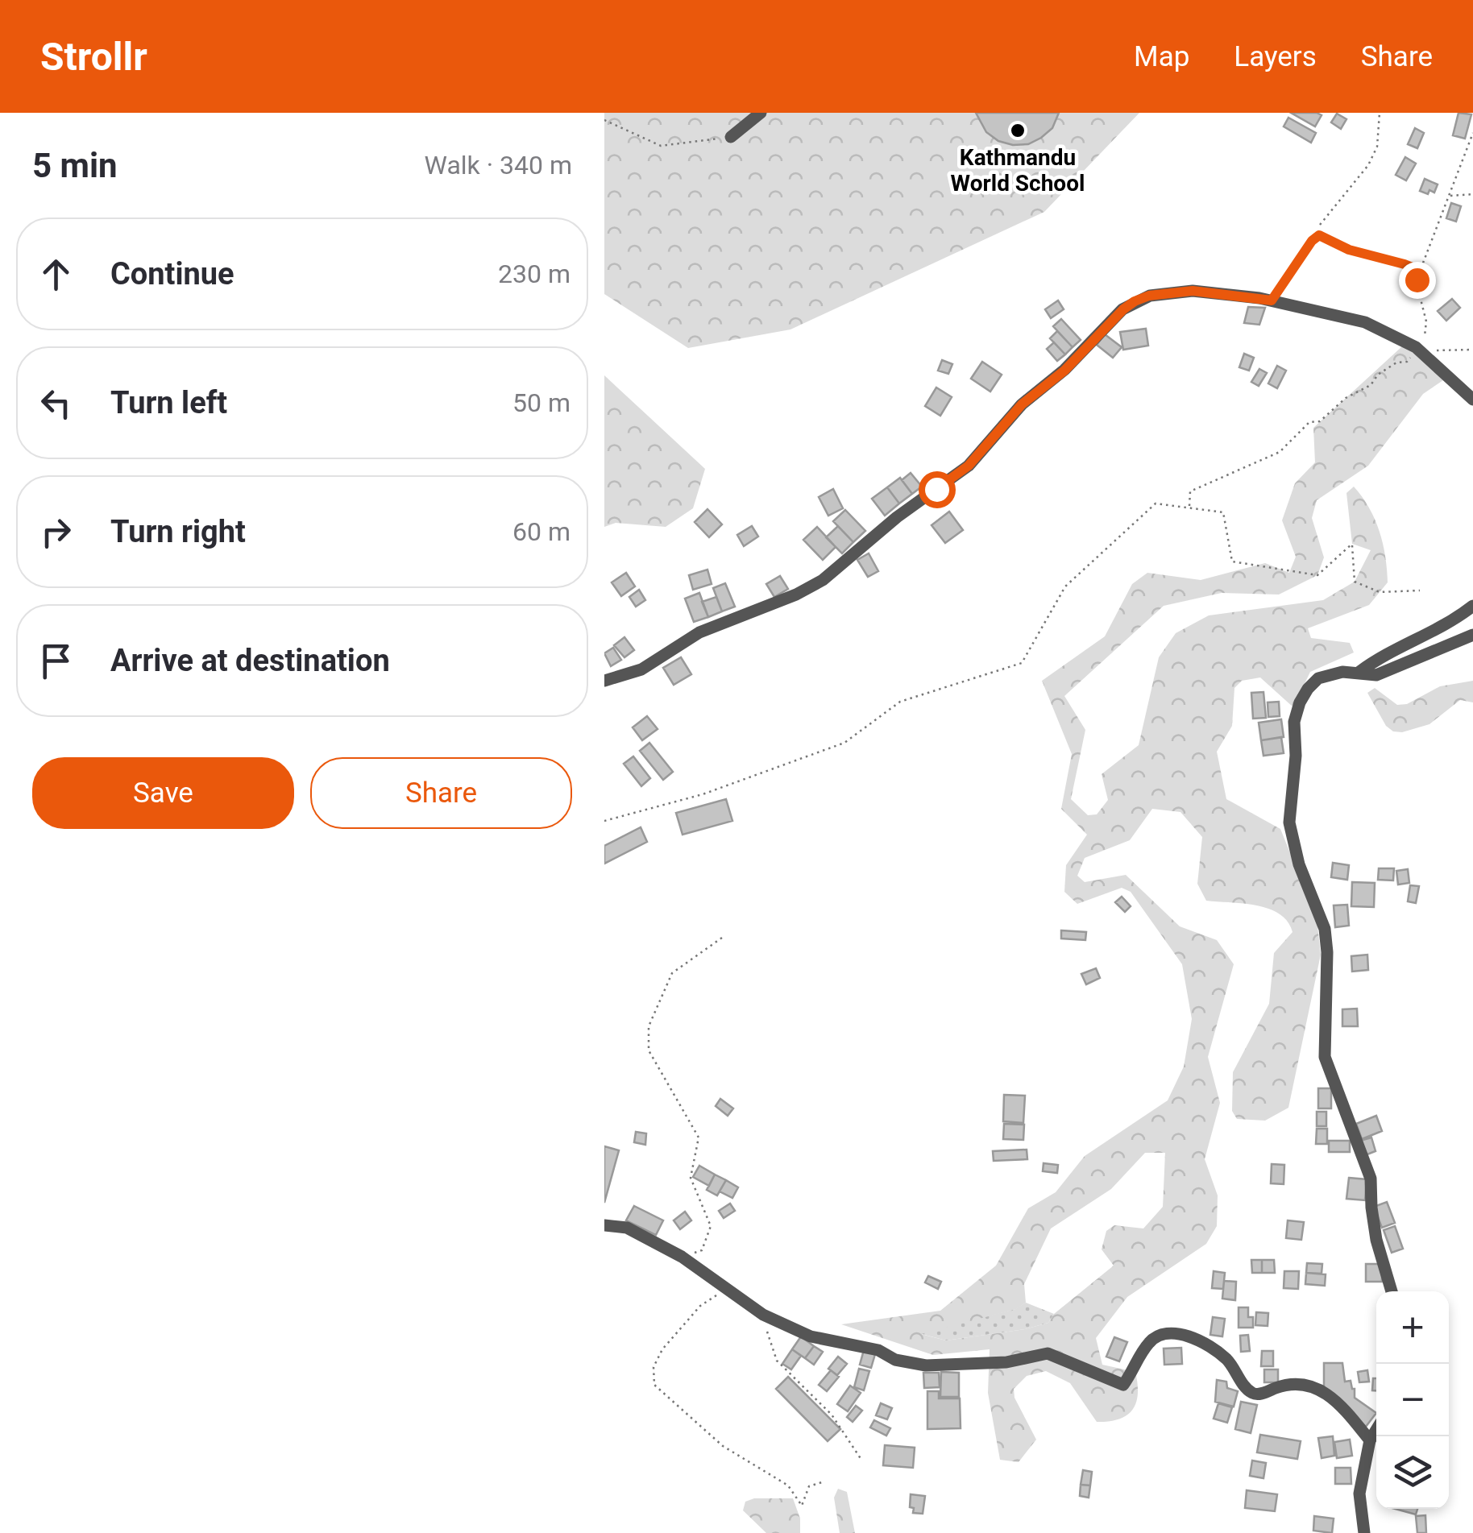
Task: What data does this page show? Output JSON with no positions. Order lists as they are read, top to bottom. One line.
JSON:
{"places":["Kathmandu World School"],"page":{"header":"Strollr","nav":["Map","Layers","Share"],"heading":["5 min","Walk · 340 m"],"list":[["Continue","230 m"],["Turn left","50 m"],["Turn right","60 m"],"Arrive at destination"],"buttons":["Save","Share"],"map_buttons":["+","−"]}}
